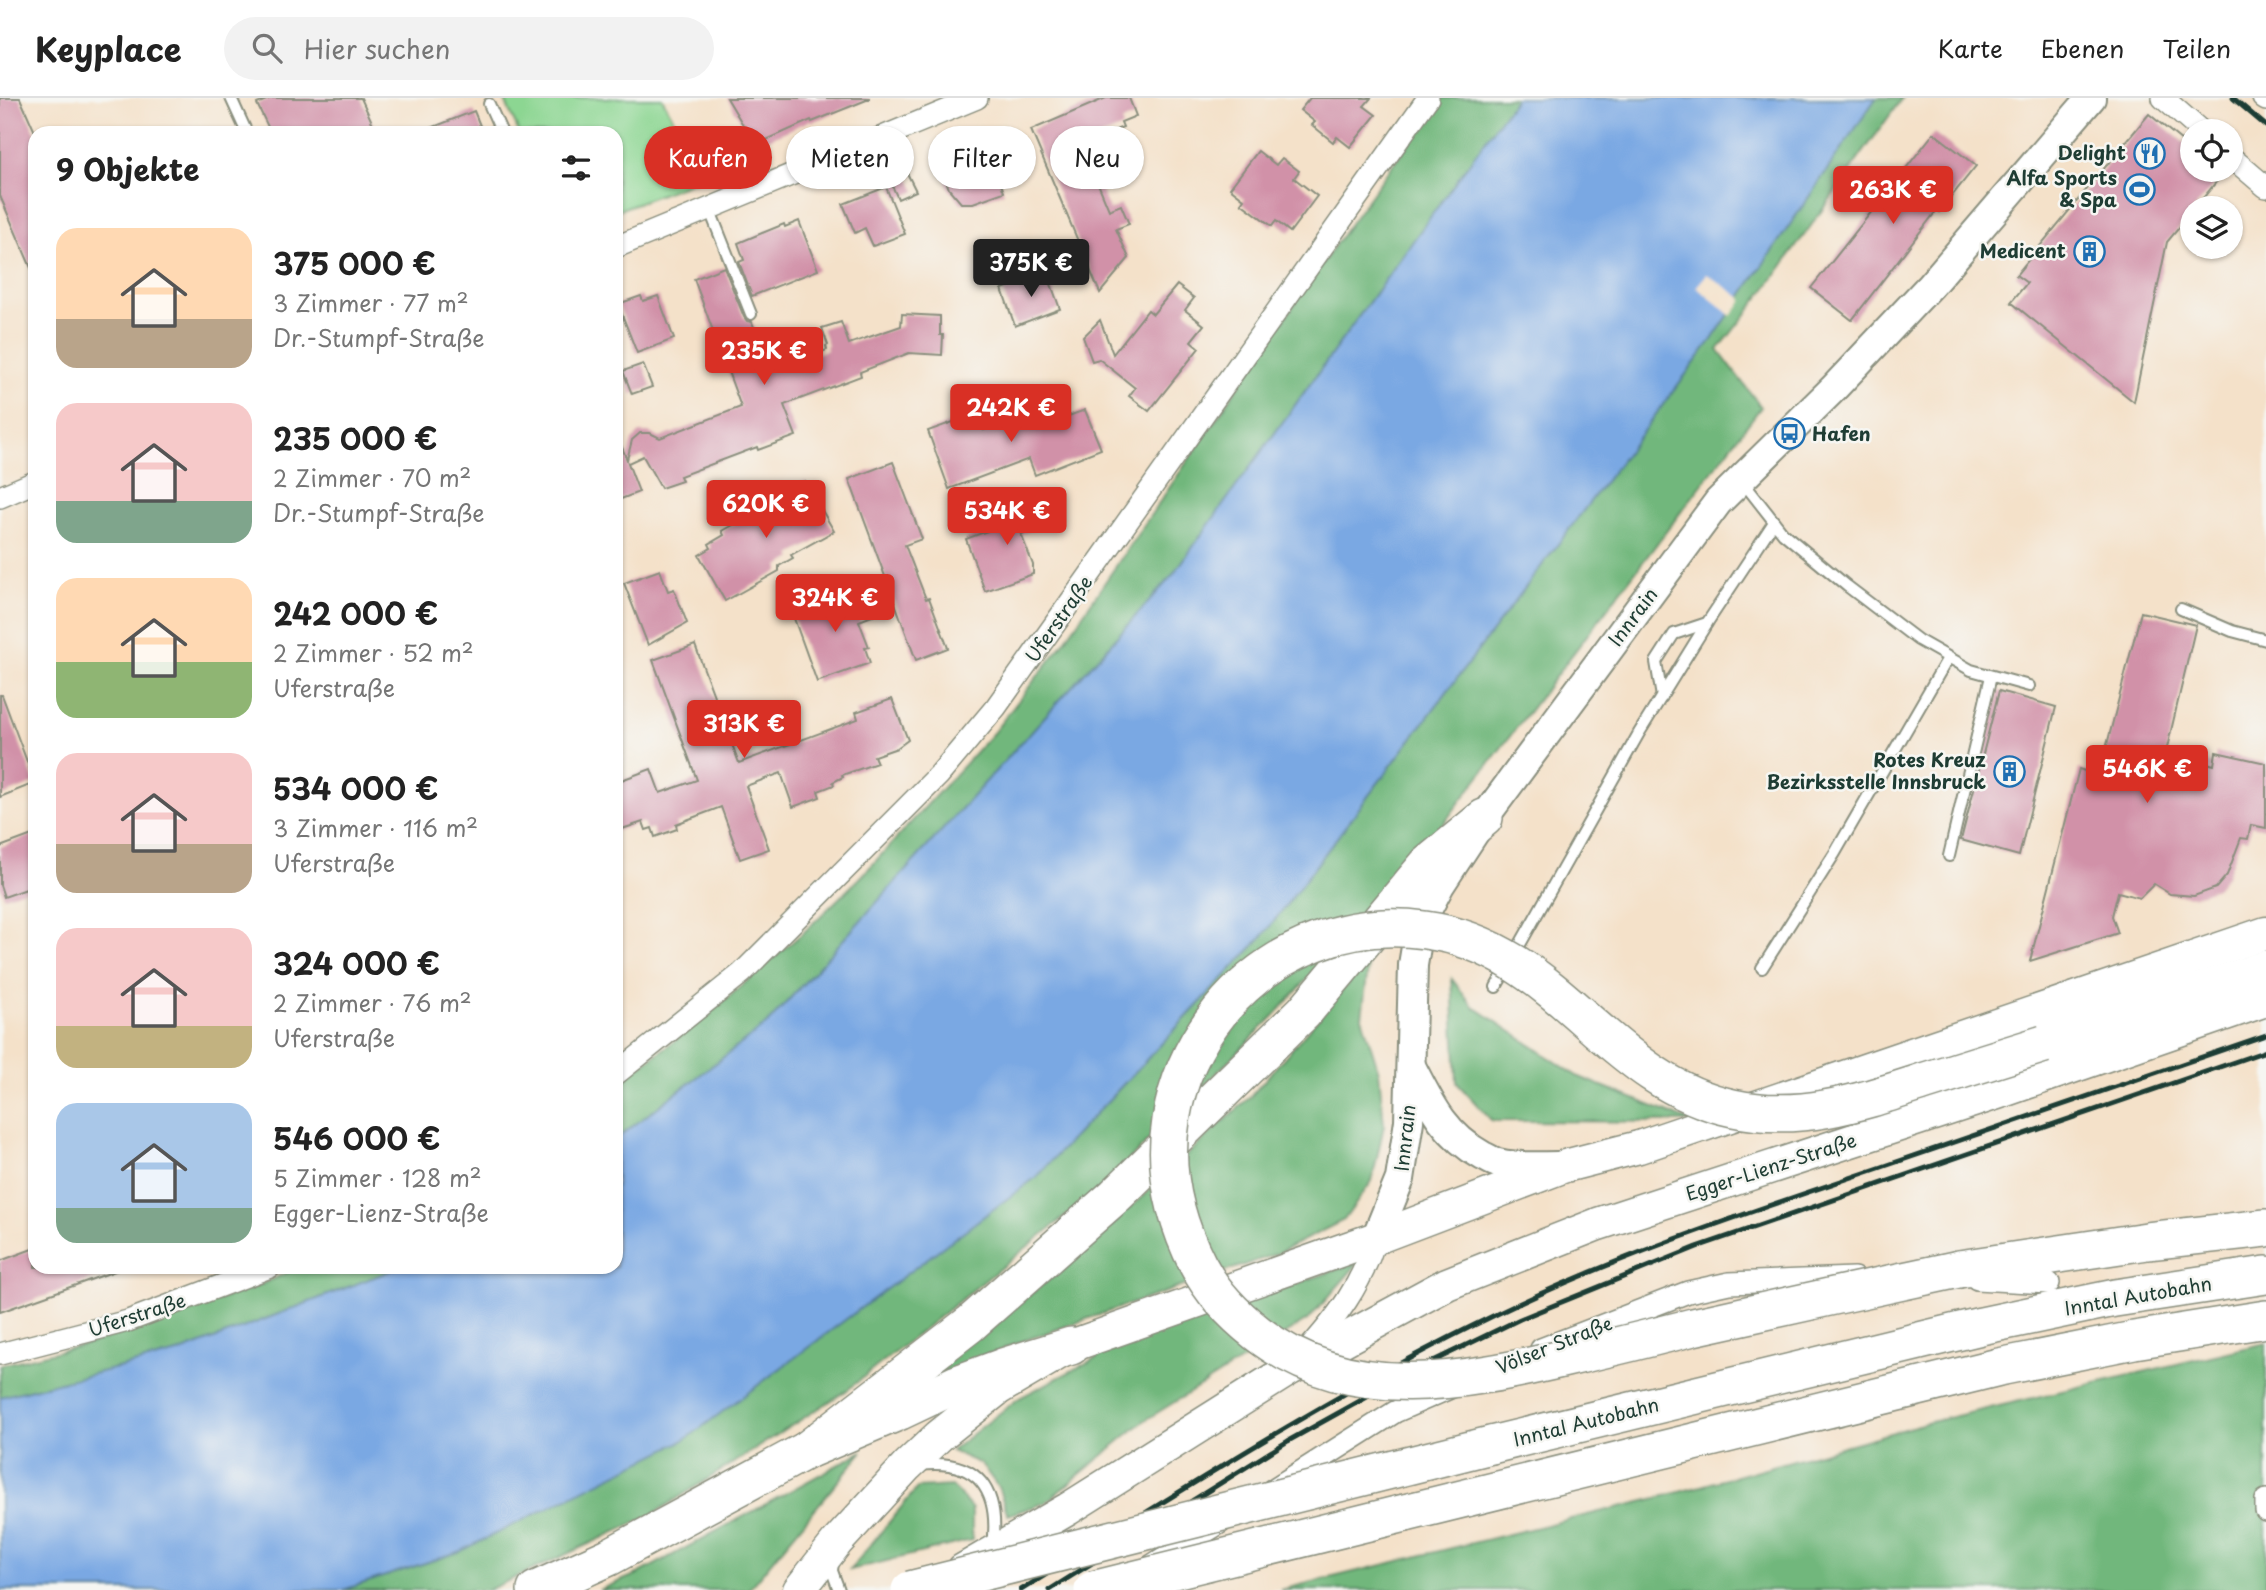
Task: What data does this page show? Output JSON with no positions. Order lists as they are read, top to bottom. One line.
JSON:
{"streets":{"highway":["Inntal Autobahn"],"main road":["Innrain","Egger-Lienz-Straße"],"street":["Uferstraße","Völser Straße"]},"places":{"restaurant":["Delight"],"sports":["Alfa Sports & Spa"],"building":["Medicent","Rotes Kreuz Bezirksstelle Innsbruck"],"bus stop":["Hafen"]},"page":{"header":"Keyplace","search":"Hier suchen","nav":["Karte","Ebenen","Teilen"],"chip":["Kaufen","Mieten","Filter","Neu"],"heading":"9 Objekte","price":["263K €","375K €","235K €","242K €","620K €","534K €","324K €","313K €","546K €"],"list":[{"name":"375 000 €","note":"3 Zimmer · 77 m² · Dr.-Stumpf-Straße"},{"name":"235 000 €","note":"2 Zimmer · 70 m² · Dr.-Stumpf-Straße"},{"name":"242 000 €","note":"2 Zimmer · 52 m² · Uferstraße"},{"name":"534 000 €","note":"3 Zimmer · 116 m² · Uferstraße"},{"name":"324 000 €","note":"2 Zimmer · 76 m² · Uferstraße"},{"name":"546 000 €","note":"5 Zimmer · 128 m² · Egger-Lienz-Straße"}]}}
